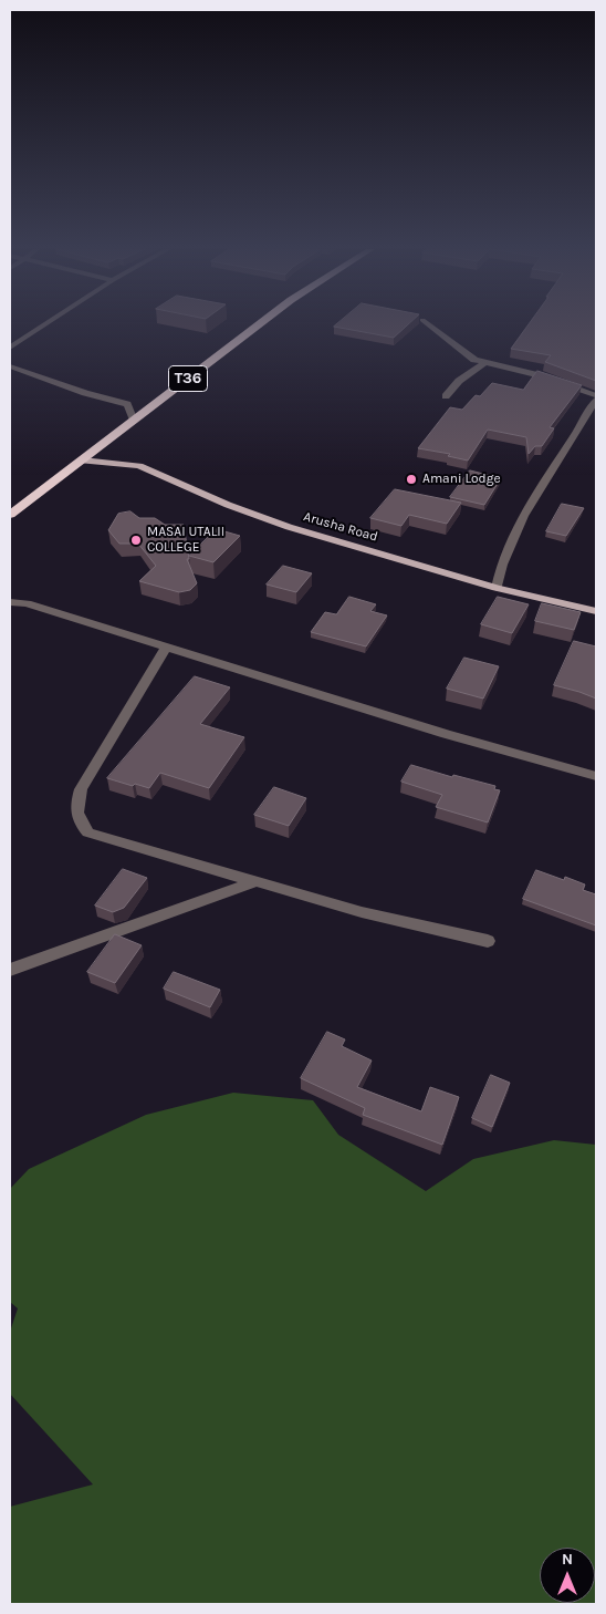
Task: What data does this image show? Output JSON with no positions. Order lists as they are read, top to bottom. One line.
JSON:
{"streets":{"highway":["T36"],"main road":["Arusha Road"]},"crossings":[["T36","Arusha Road"]],"places":["Amani Lodge","MASAI UTALII COLLEGE"],"north":"top"}
